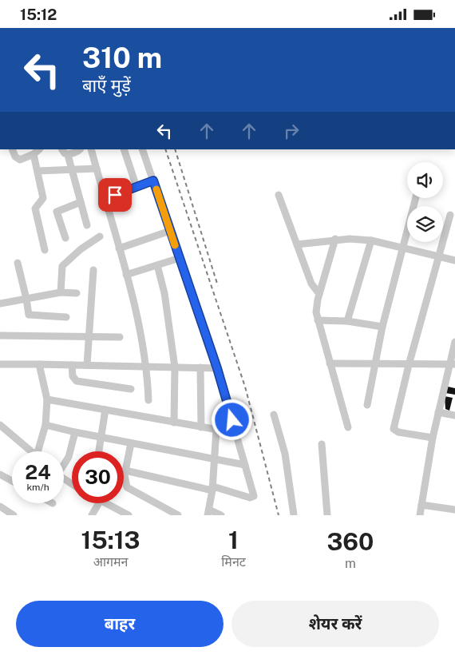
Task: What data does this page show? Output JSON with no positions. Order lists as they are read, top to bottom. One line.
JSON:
{"page":{"status":"15:12","turn":["310 m","बाएँ मुड़ें"],"speed":"24 km/h","limit":"30","eta":["15:13","आगमन","1","मिनट","360","m"],"buttons":["बाहर","शेयर करें"]}}
